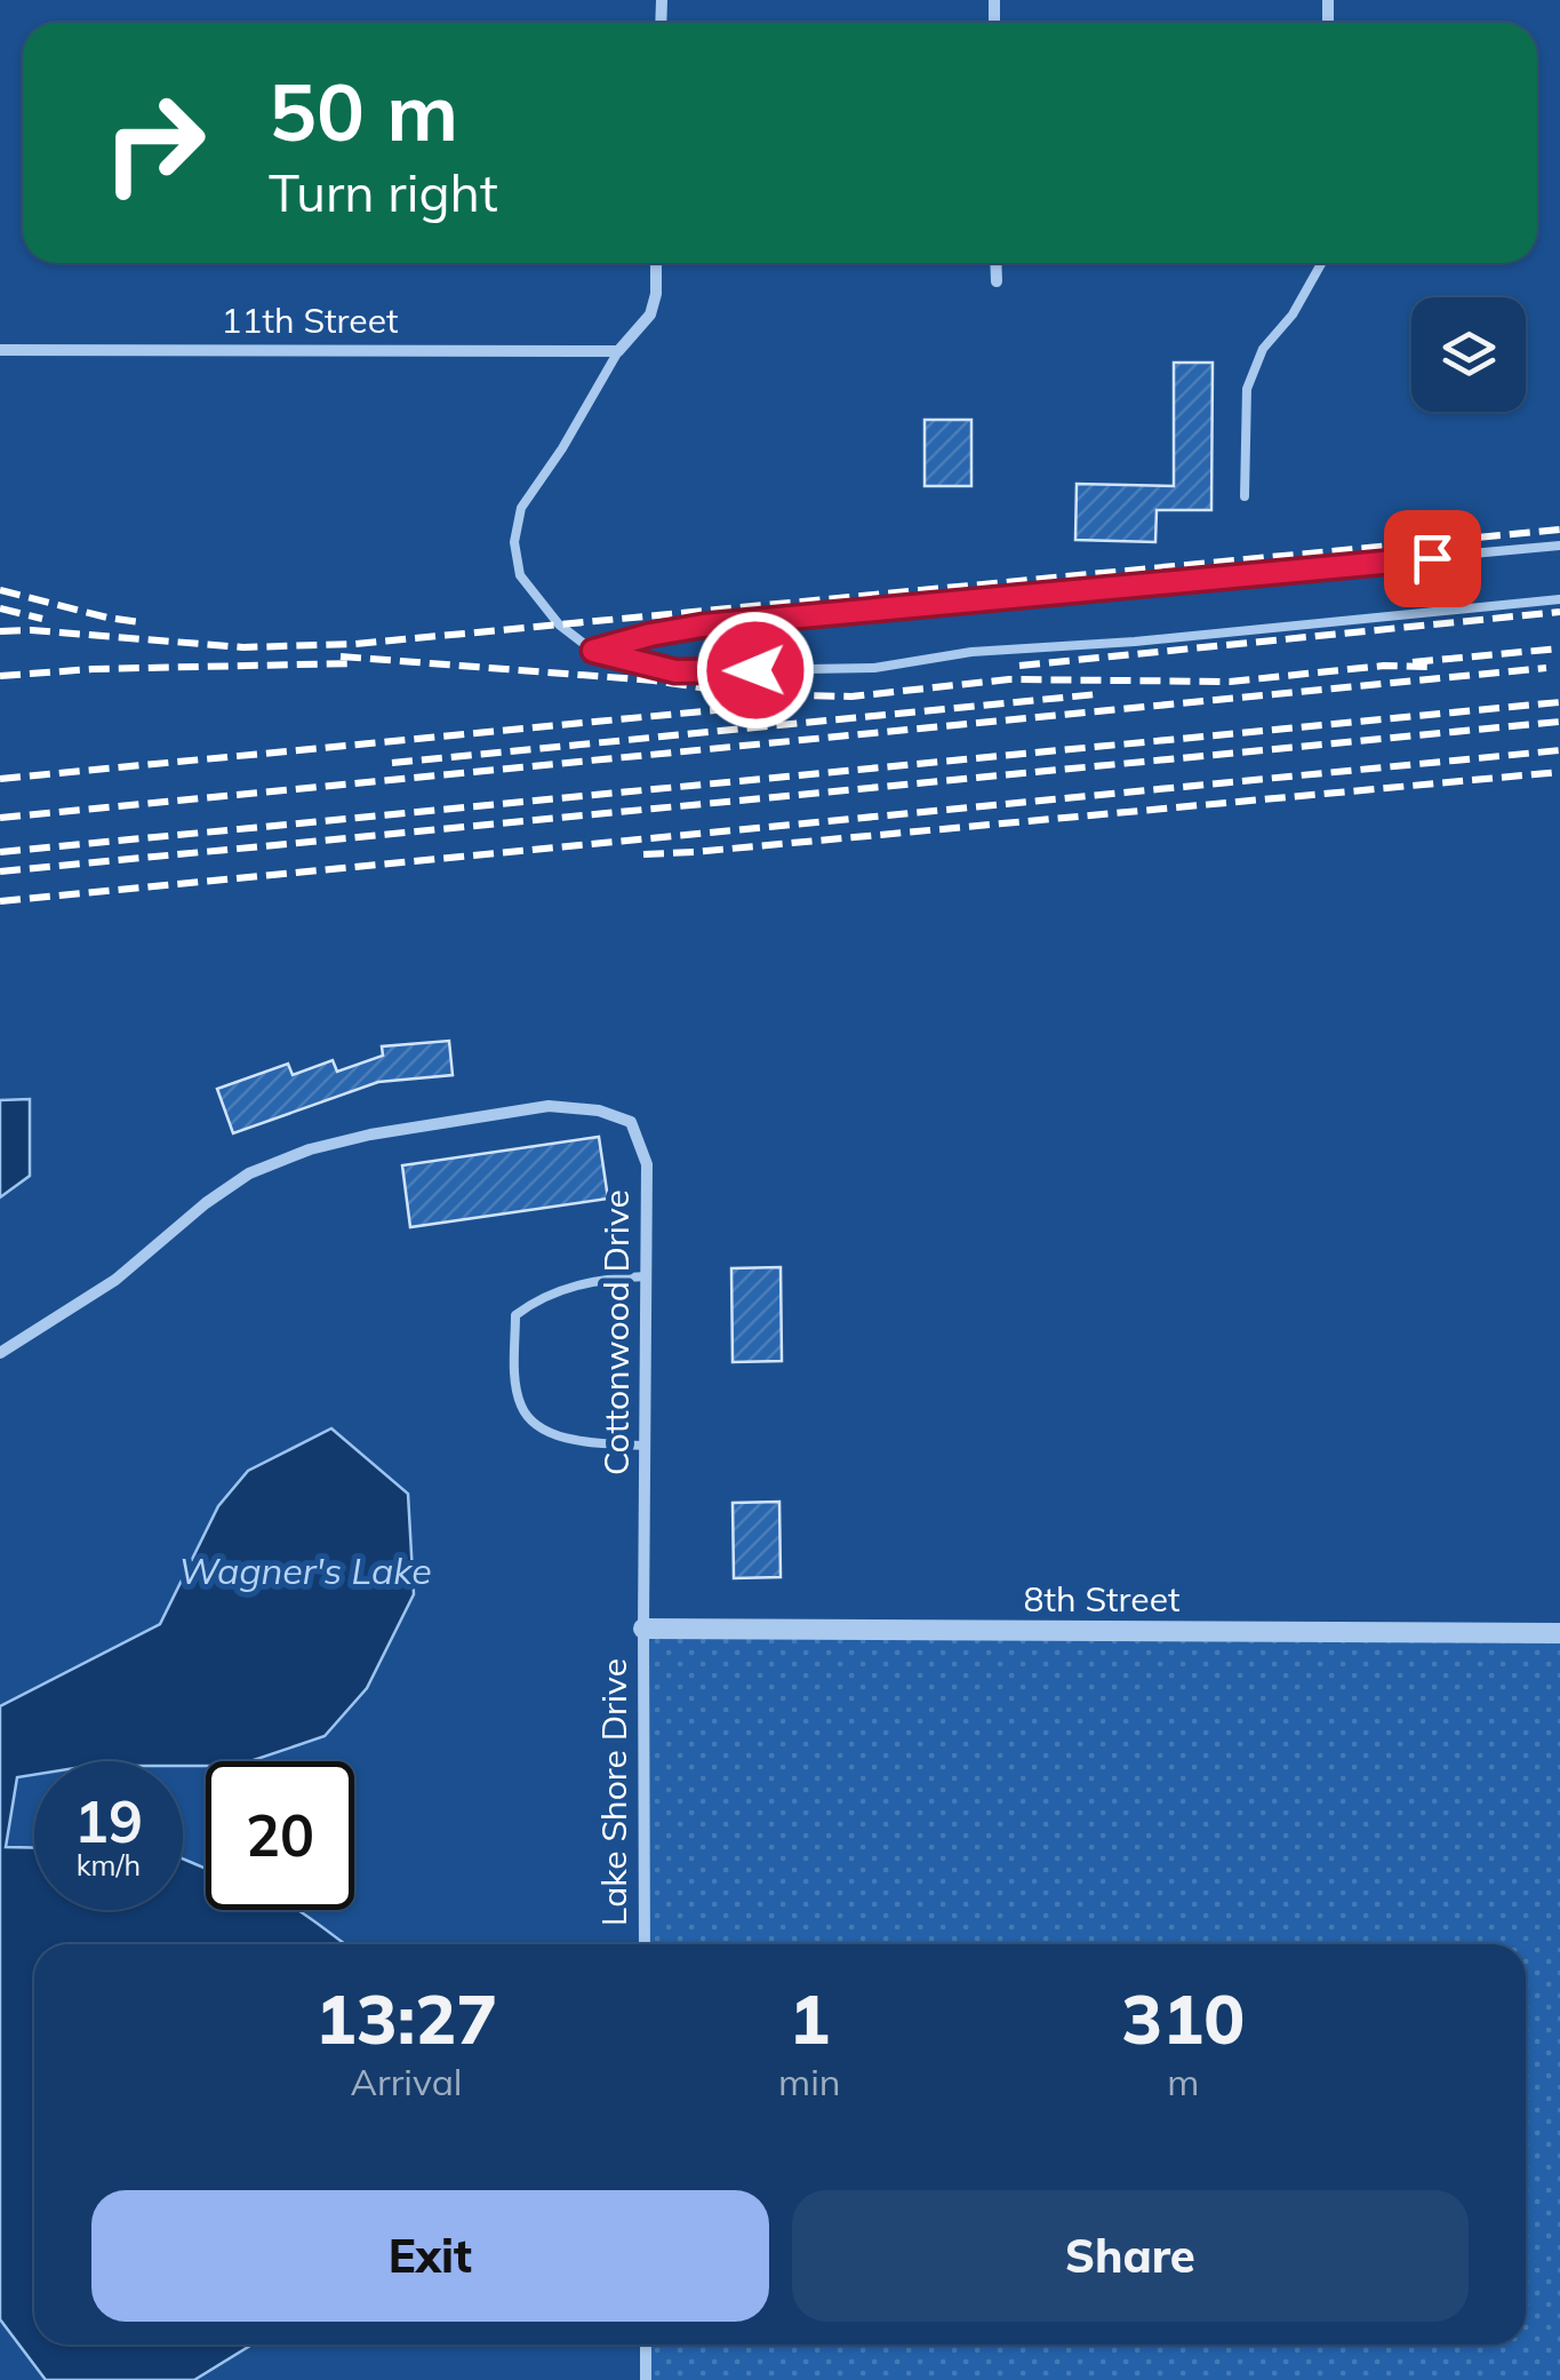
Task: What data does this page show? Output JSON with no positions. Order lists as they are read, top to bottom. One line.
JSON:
{"streets":{"street":["11th Street","Cottonwood Drive","8th Street","Lake Shore Drive"]},"crossings":[["Cottonwood Drive","8th Street"],["Cottonwood Drive","Lake Shore Drive"],["8th Street","Lake Shore Drive"]],"water":["Wagner's Lake"],"page":{"turn":["50 m","Turn right"],"speed":"19 km/h","limit":"20","eta":["13:27","Arrival","1","min","310","m"],"buttons":["Exit","Share"]}}
